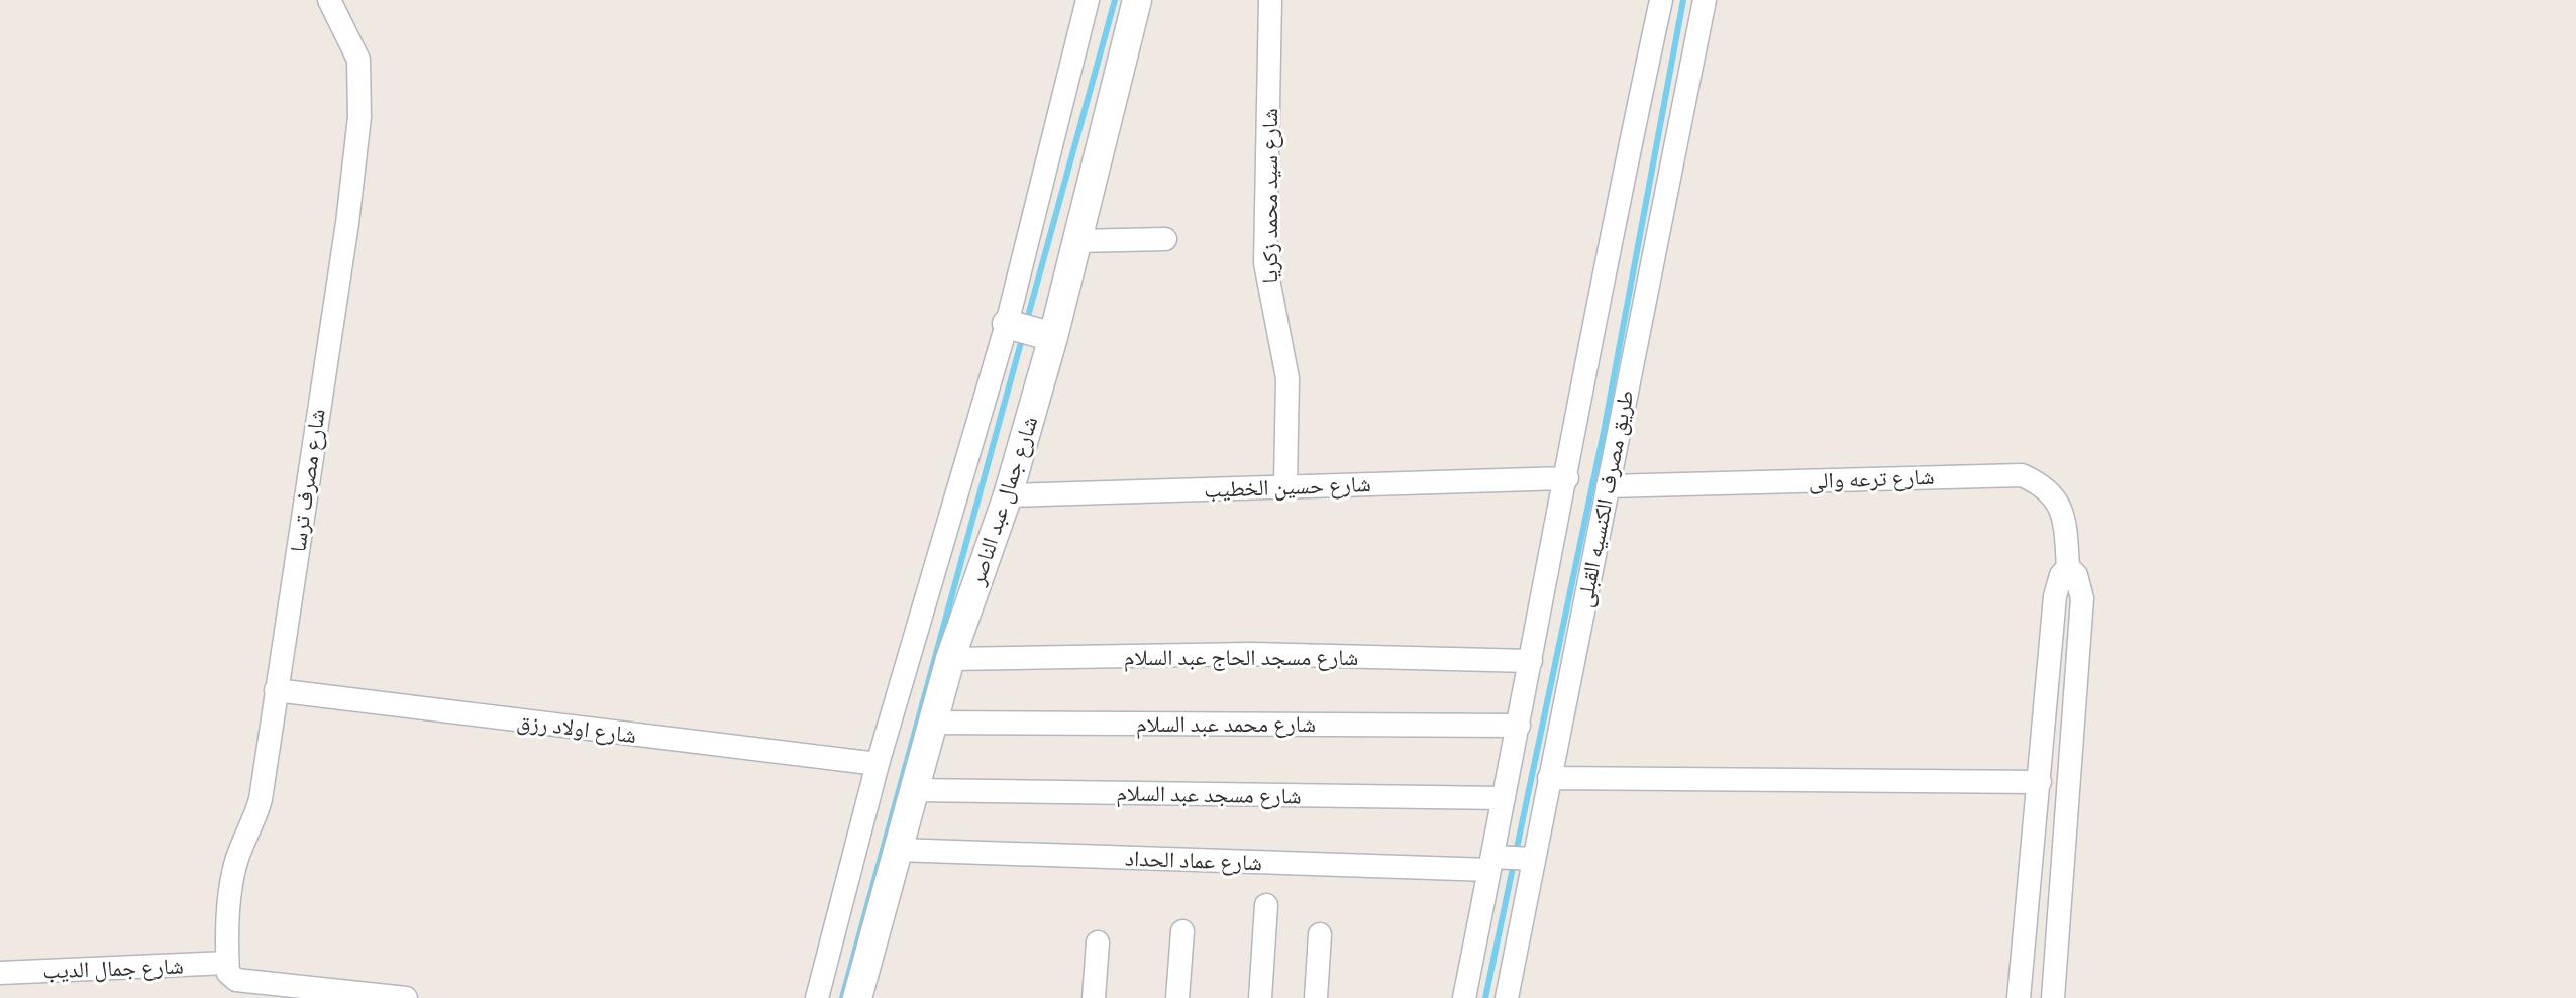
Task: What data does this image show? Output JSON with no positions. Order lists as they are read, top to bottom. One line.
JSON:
{"streets":{"street":["شارع سيد محمد زكريا","شارع ترعه والى","شارع مصرف ترسا","شارع حسين الخطيب","طريق مصرف الكنسيه القبلى","شارع جمال عبد الناصر","شارع مسجد الحاج عبد السلام","شارع محمد عبد السلام","شارع اولاد رزق","شارع مسجد عبد السلام","شارع عماد الحداد","شارع جمال الديب"]},"crossings":[["شارع سيد محمد زكريا","شارع حسين الخطيب"],["شارع ترعه والى","طريق مصرف الكنسيه القبلى"],["شارع مصرف ترسا","شارع اولاد رزق"],["شارع مصرف ترسا","شارع جمال الديب"],["شارع حسين الخطيب","طريق مصرف الكنسيه القبلى"],["شارع حسين الخطيب","شارع جمال عبد الناصر"],["طريق مصرف الكنسيه القبلى","شارع مسجد الحاج عبد السلام"],["طريق مصرف الكنسيه القبلى","شارع محمد عبد السلام"],["طريق مصرف الكنسيه القبلى","شارع مسجد عبد السلام"],["طريق مصرف الكنسيه القبلى","شارع عماد الحداد"],["شارع جمال عبد الناصر","شارع مسجد الحاج عبد السلام"],["شارع جمال عبد الناصر","شارع محمد عبد السلام"],["شارع جمال عبد الناصر","شارع اولاد رزق"],["شارع جمال عبد الناصر","شارع مسجد عبد السلام"],["شارع جمال عبد الناصر","شارع عماد الحداد"]]}
